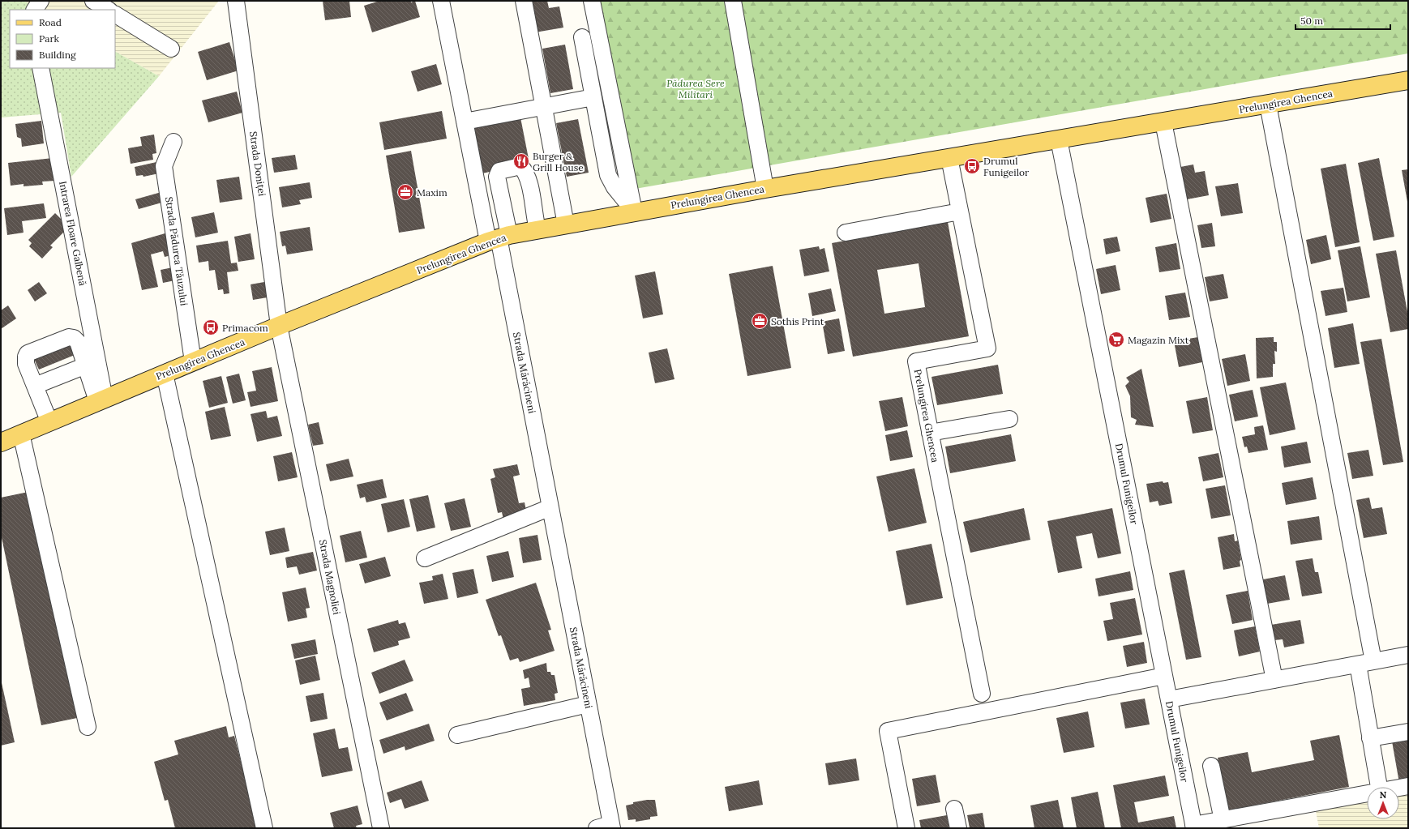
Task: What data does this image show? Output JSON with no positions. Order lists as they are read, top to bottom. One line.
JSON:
{"streets":{"main road":["Prelungirea Ghencea"],"street":["Strada Doniței","Intrarea Floare Galbenă","Strada Pădurea Tăuzului","Strada Mărăcineni","Drumul Funigeilor","Strada Magnoliei"]},"crossings":[["Prelungirea Ghencea","Strada Doniței"],["Prelungirea Ghencea","Intrarea Floare Galbenă"],["Prelungirea Ghencea","Strada Pădurea Tăuzului"],["Prelungirea Ghencea","Strada Mărăcineni"],["Prelungirea Ghencea","Drumul Funigeilor"],["Prelungirea Ghencea","Strada Magnoliei"],["Strada Doniței","Strada Magnoliei"]],"parks":["Pădurea Sere Militari"],"places":{"restaurant":["Burger & Grill House"],"bus stop":["Drumul Funigeilor","Primacom"],"office":["Maxim","Sothis Print"],"supermarket":["Magazin Mixt"]},"legend":["Road","Park","Building"],"scale_bar":"50 m","north":"top"}
